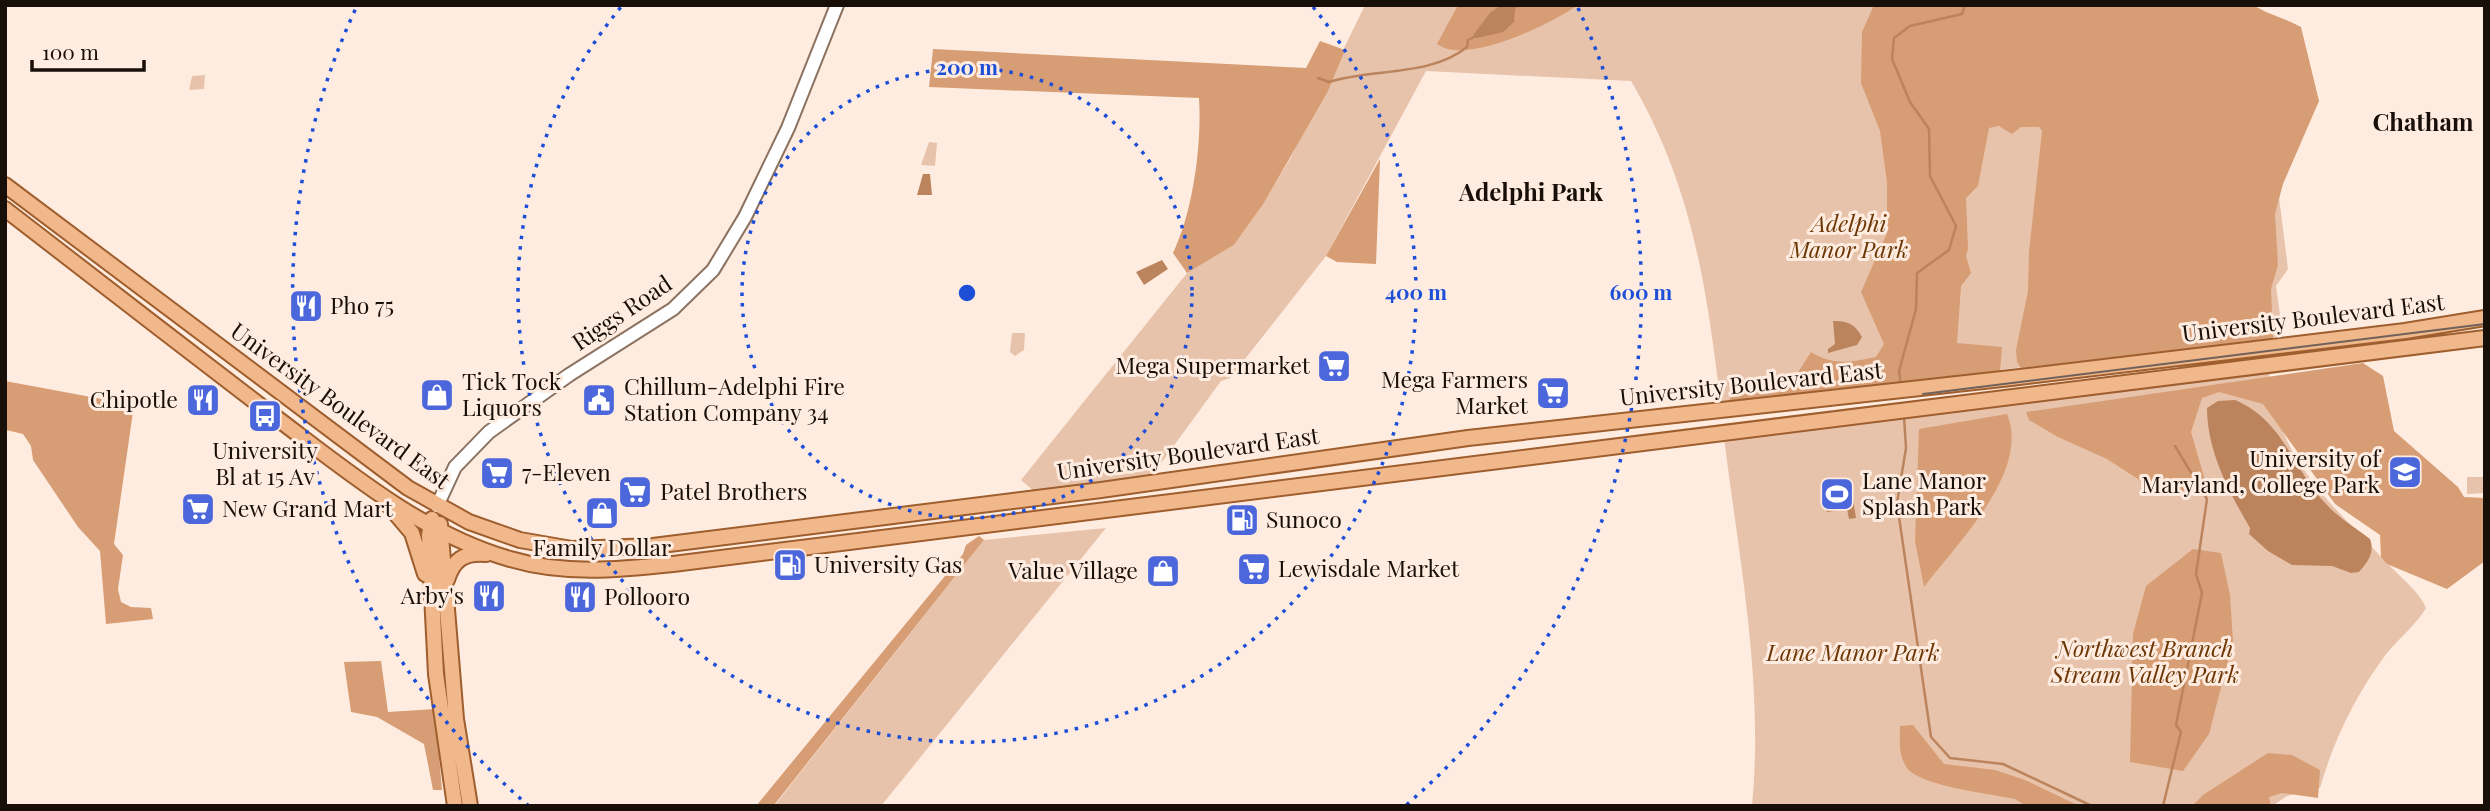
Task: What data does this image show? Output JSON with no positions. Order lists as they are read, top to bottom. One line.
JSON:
{"streets":{"main road":["Riggs Road","University Boulevard East"]},"crossings":[["Riggs Road","University Boulevard East"]],"districts":["Chatham","Adelphi Park"],"parks":["Adelphi Manor Park","Northwest Branch Stream Valley Park","Lane Manor Park"],"places":{"restaurant":["Pho 75","Chipotle","Arby's","Pollooro"],"supermarket":["Mega Supermarket","Mega Farmers Market","7-Eleven","Patel Brothers","New Grand Mart","Lewisdale Market"],"shop":["Tick Tock Liquors","Family Dollar","Value Village"],"public building":["Chillum-Adelphi Fire Station Company 34"],"bus stop":["University Bl at 15 Av"],"school or university":["University of Maryland, College Park"],"sports":["Lane Manor Splash Park"],"fuel station":["Sunoco","University Gas"]},"scale_bar":"100 m","rings":["200 m","400 m","600 m"]}
